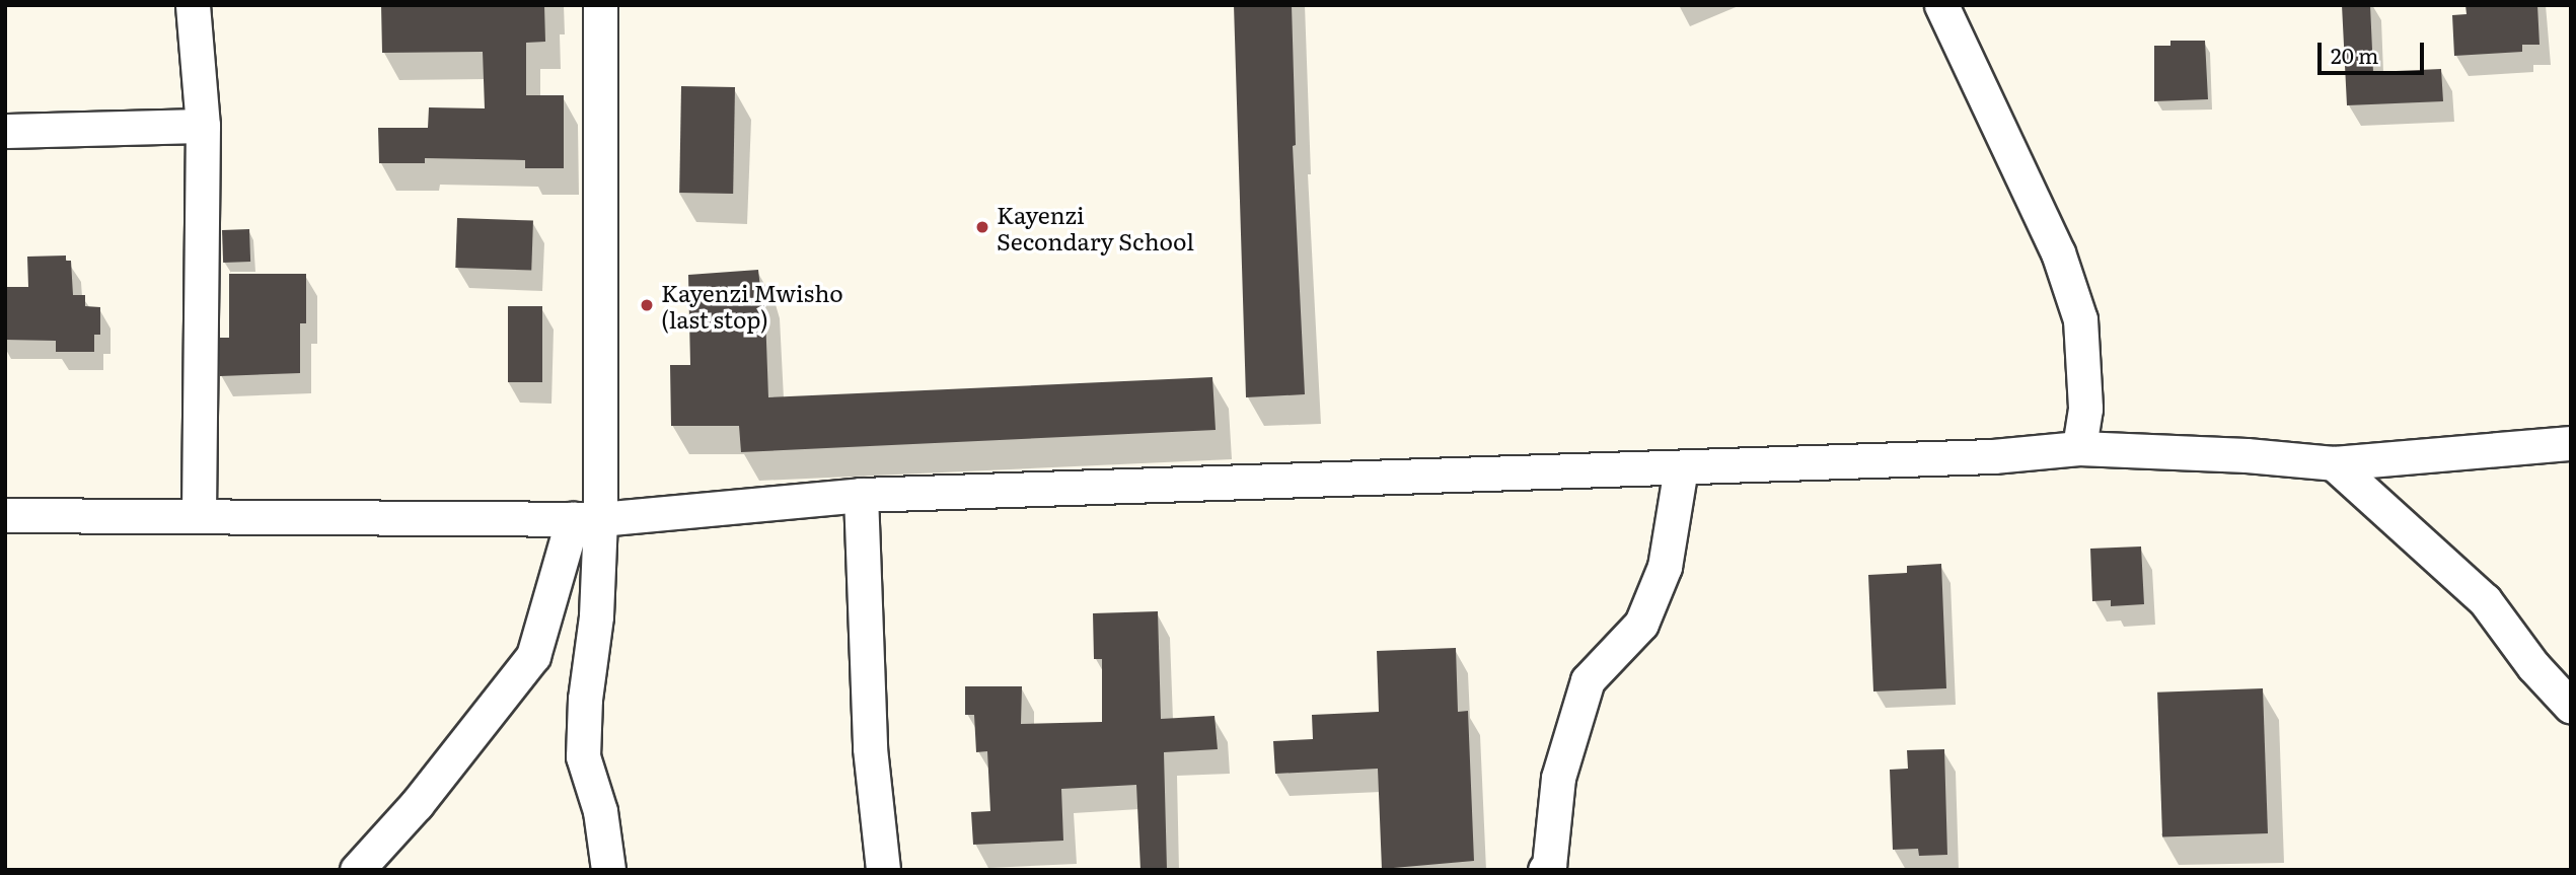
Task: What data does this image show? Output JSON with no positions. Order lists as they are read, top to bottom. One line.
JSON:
{"places":["Kayenzi Secondary School","Kayenzi Mwisho (last stop)"],"scale_bar":"20 m"}
